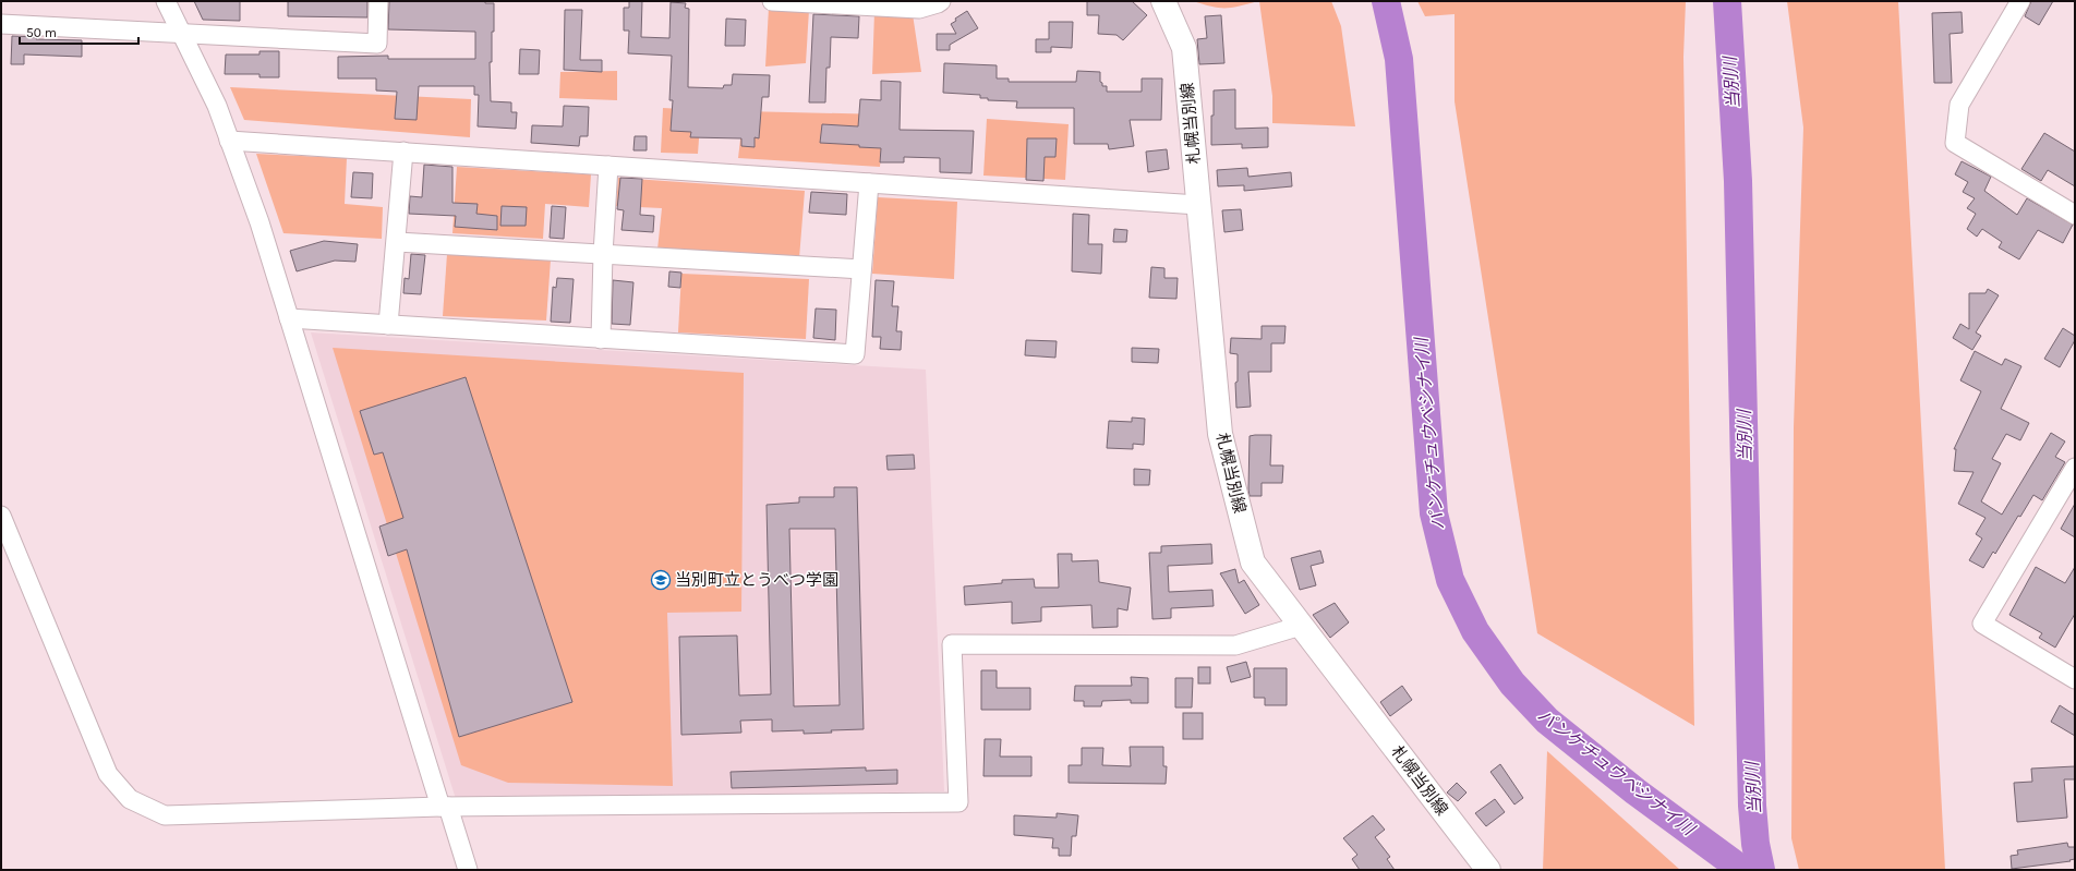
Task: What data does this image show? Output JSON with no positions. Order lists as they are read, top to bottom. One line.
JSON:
{"streets":{"main road":["札幌当別線"]},"water":["当別川","パンケチュウベシナイ川"],"places":{"school or university":["当別町立とうべつ学園"]},"scale_bar":"50 m"}
